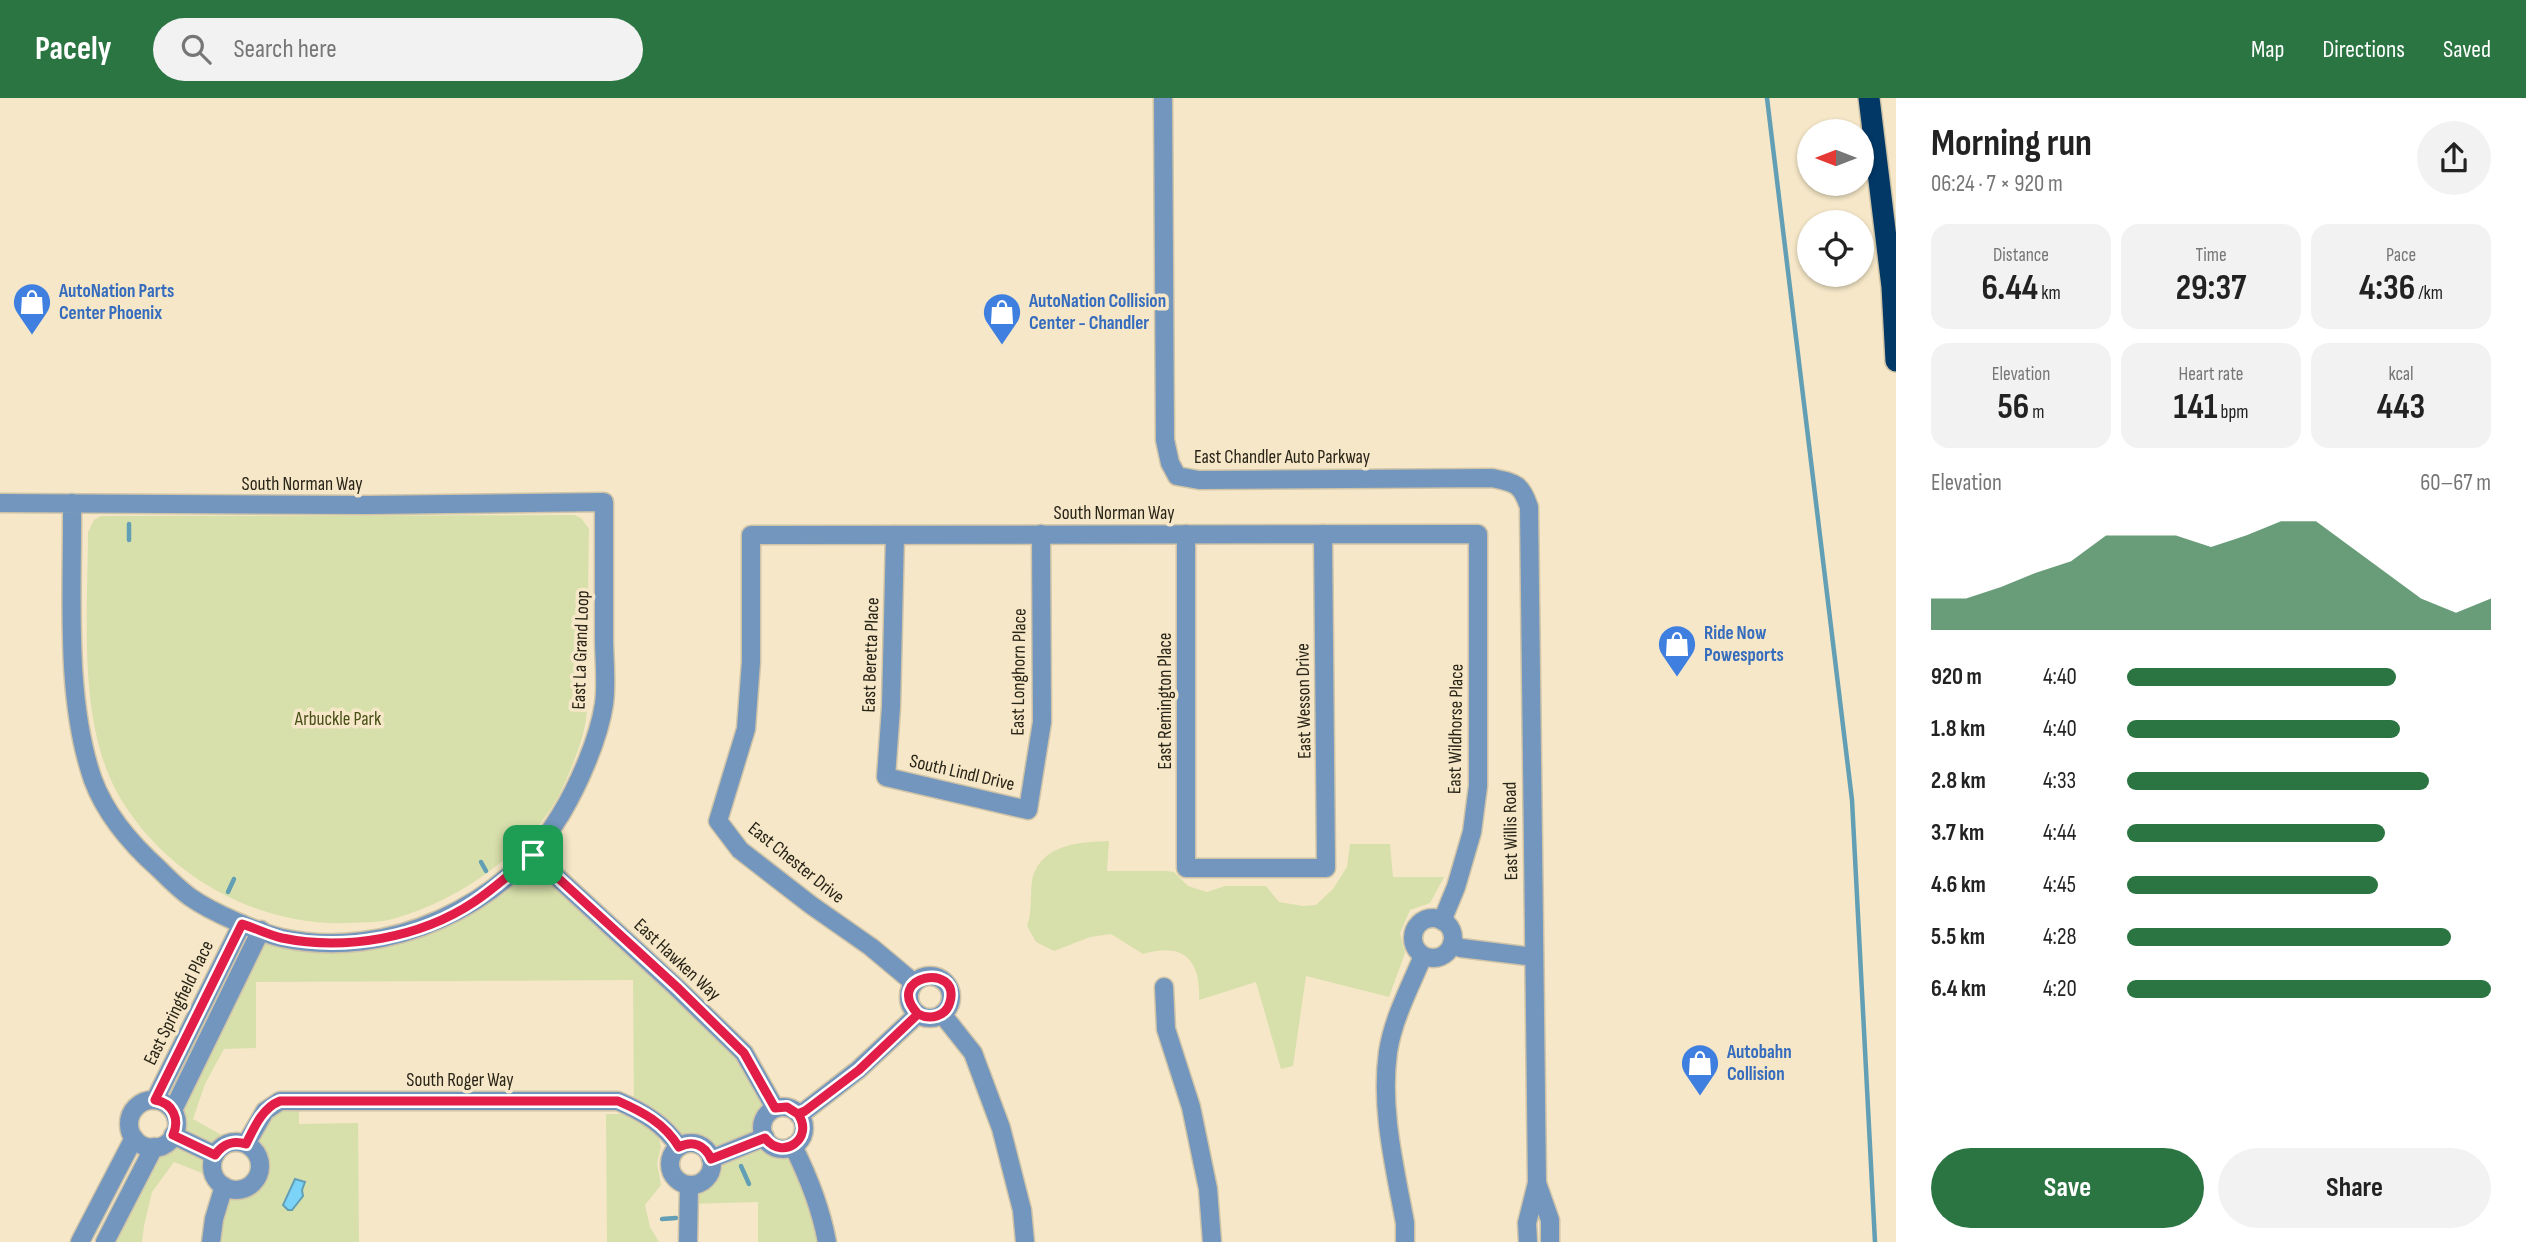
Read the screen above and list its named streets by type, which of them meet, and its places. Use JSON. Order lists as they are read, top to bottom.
{
  "streets": {
    "street": [
      "East Chandler Auto Parkway",
      "South Norman Way",
      "East La Grand Loop",
      "East Beretta Place",
      "East Longhorn Place",
      "East Remington Place",
      "East Wesson Drive",
      "East Wildhorse Place",
      "South Lindl Drive",
      "East Willis Road",
      "East Chester Drive",
      "East Hawken Way",
      "East Springfield Place",
      "South Roger Way"
    ]
  },
  "crossings": [
    ["East Chandler Auto Parkway", "East Willis Road"],
    ["South Norman Way", "East La Grand Loop"],
    ["South Norman Way", "East Beretta Place"],
    ["South Norman Way", "East Longhorn Place"],
    ["South Norman Way", "East Remington Place"],
    ["South Norman Way", "East Wesson Drive"],
    ["South Norman Way", "East Wildhorse Place"],
    ["South Norman Way", "East Chester Drive"],
    ["East La Grand Loop", "East Hawken Way"],
    ["East La Grand Loop", "East Springfield Place"],
    ["East Beretta Place", "South Lindl Drive"],
    ["East Longhorn Place", "South Lindl Drive"],
    ["East Remington Place", "East Wesson Drive"]
  ],
  "parks": ["Arbuckle Park"],
  "places": {
    "shop": [
      "AutoNation Parts Center Phoenix",
      "AutoNation Collision Center - Chandler",
      "Ride Now Powesports",
      "Autobahn Collision"
    ]
  },
  "north": "left",
  "page": {
    "header": "Pacely",
    "search": "Search here",
    "nav": ["Map", "Directions", "Saved"],
    "heading": ["Morning run", "06:24 · 7 × 920 m"],
    "stats": [
      ["Distance", "6.44 km"],
      ["Time", "29:37"],
      ["Pace", "4:36 /km"],
      ["Elevation", "56 m"],
      ["Heart rate", "141 bpm"],
      ["kcal", "443"]
    ],
    "chart": ["Elevation", "60–67 m"],
    "list": [
      {
        "name": "920 m",
        "note": "4:40"
      },
      {
        "name": "1.8 km",
        "note": "4:40"
      },
      {
        "name": "2.8 km",
        "note": "4:33"
      },
      {
        "name": "3.7 km",
        "note": "4:44"
      },
      {
        "name": "4.6 km",
        "note": "4:45"
      },
      {
        "name": "5.5 km",
        "note": "4:28"
      },
      {
        "name": "6.4 km",
        "note": "4:20"
      }
    ],
    "buttons": ["Save", "Share"]
  }
}
